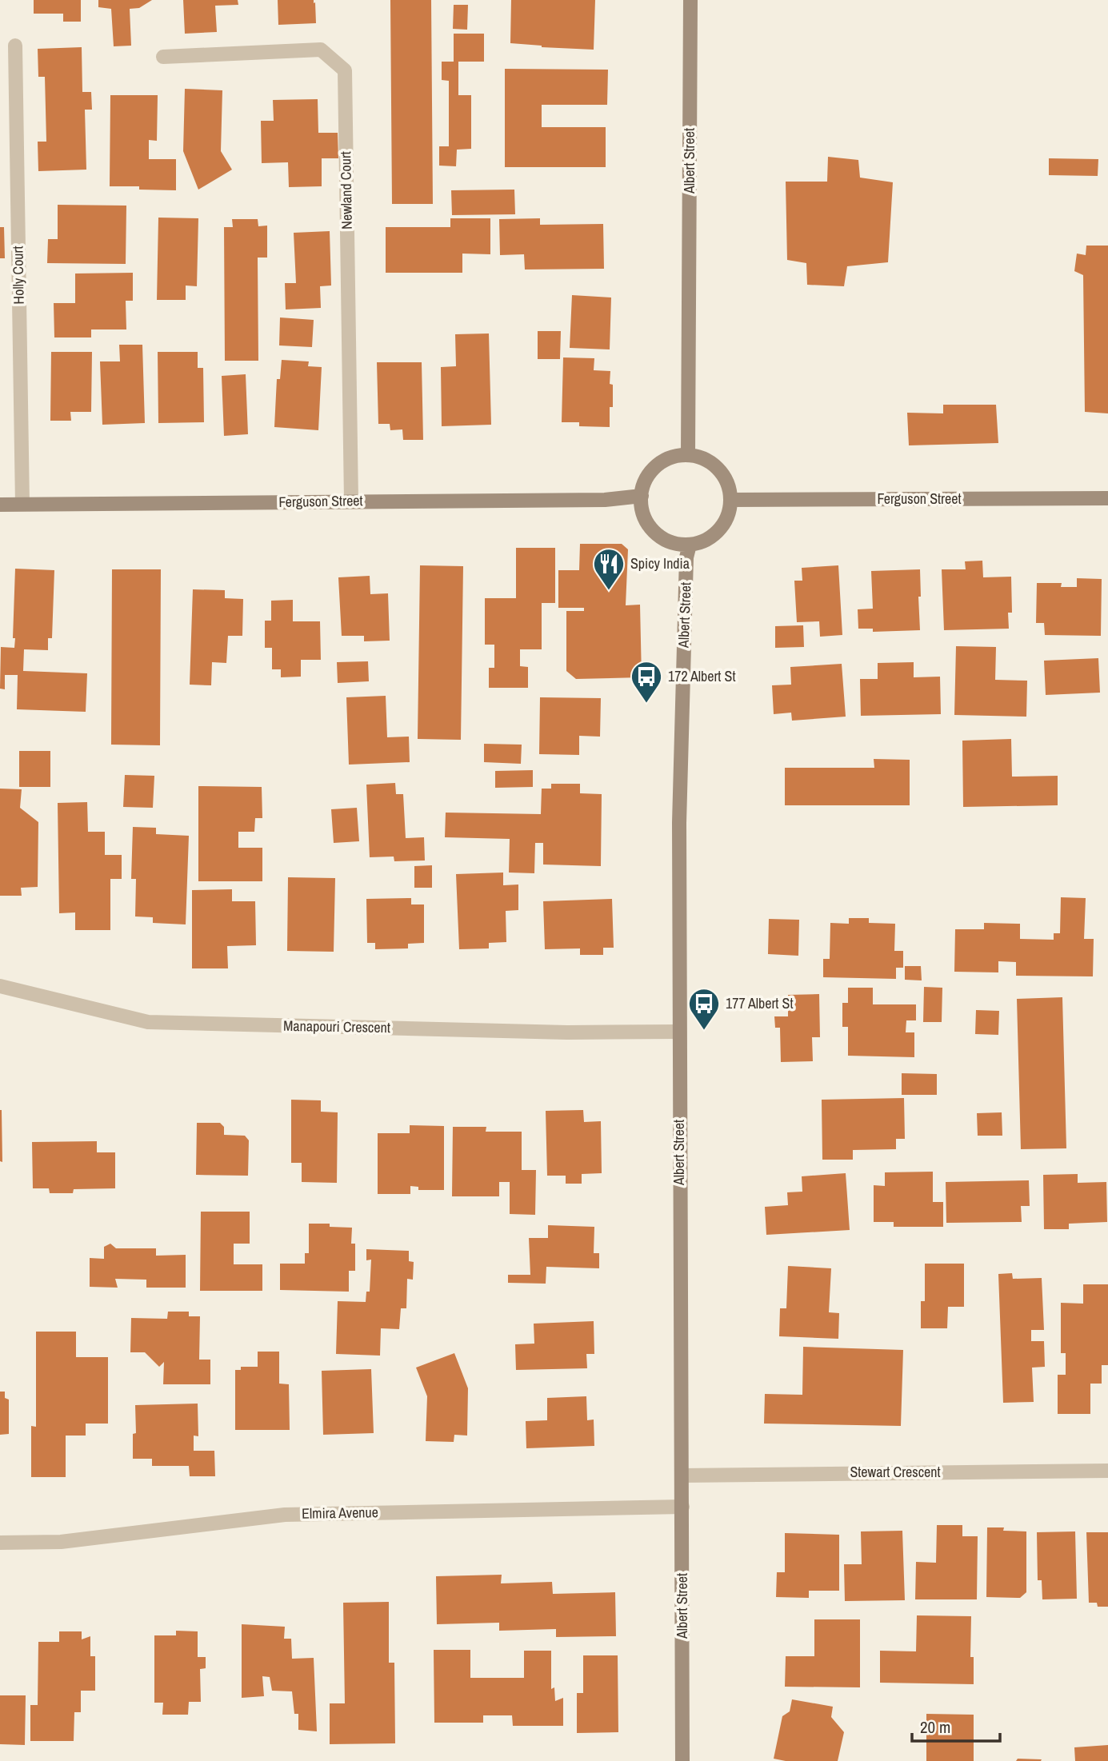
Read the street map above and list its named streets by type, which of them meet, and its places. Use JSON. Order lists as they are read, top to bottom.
{
  "streets": {
    "main road": ["Albert Street", "Ferguson Street"],
    "street": [
      "Newland Court",
      "Holly Court",
      "Manapouri Crescent",
      "Stewart Crescent",
      "Elmira Avenue"
    ]
  },
  "crossings": [
    ["Albert Street", "Ferguson Street"],
    ["Albert Street", "Manapouri Crescent"],
    ["Albert Street", "Stewart Crescent"],
    ["Albert Street", "Elmira Avenue"],
    ["Newland Court", "Ferguson Street"],
    ["Holly Court", "Ferguson Street"]
  ],
  "places": {
    "restaurant": ["Spicy India"],
    "bus stop": ["172 Albert St", "177 Albert St"]
  },
  "scale_bar": "20 m"
}
